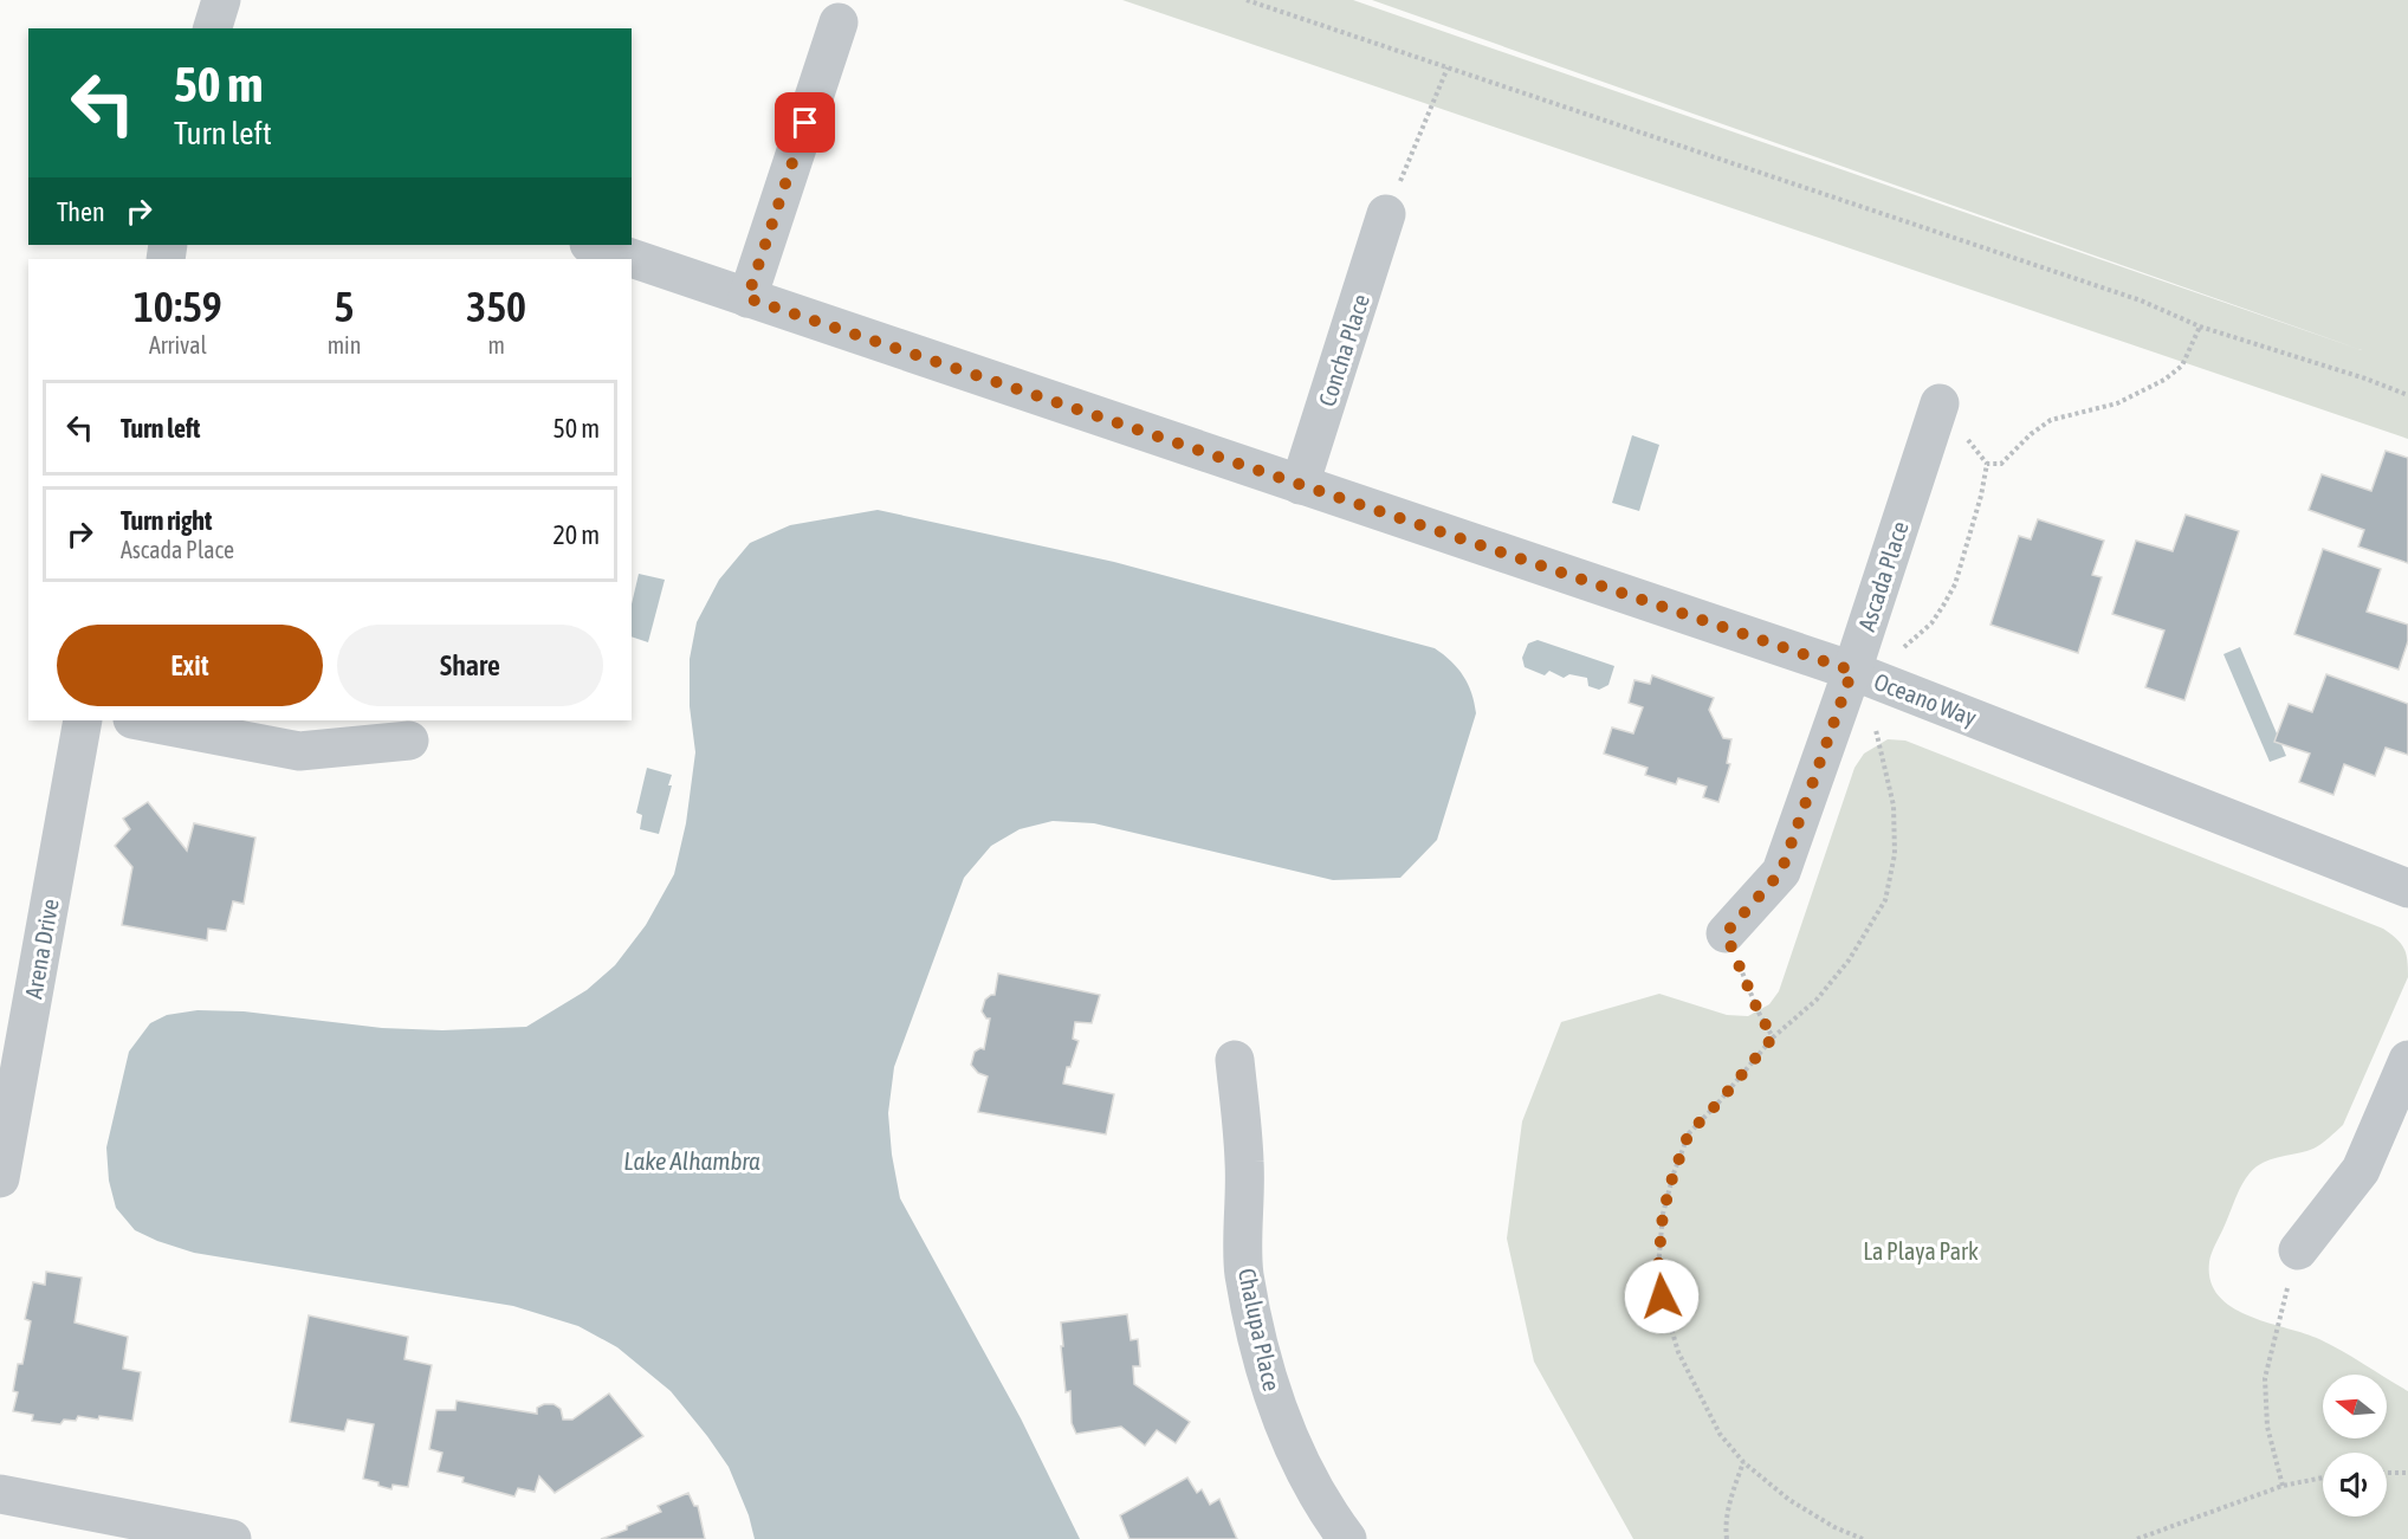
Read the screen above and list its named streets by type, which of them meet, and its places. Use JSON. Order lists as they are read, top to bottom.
{
  "streets": {
    "street": [
      "Concha Place",
      "Ascada Place",
      "Oceano Way",
      "Arena Drive",
      "Chalupa Place"
    ]
  },
  "crossings": [
    ["Concha Place", "Oceano Way"],
    ["Ascada Place", "Oceano Way"]
  ],
  "water": ["Lake Alhambra"],
  "parks": ["La Playa Park"],
  "north": "left",
  "page": {
    "turn": ["50 m", "Turn left"],
    "then": "Then",
    "eta": [
      "10:59",
      "Arrival",
      "5",
      "min",
      "350",
      "m"
    ],
    "list": [
      {
        "name": "Turn left",
        "value": "50 m"
      },
      {
        "name": "Turn right",
        "note": "Ascada Place",
        "value": "20 m"
      }
    ],
    "buttons": ["Exit", "Share"]
  }
}
